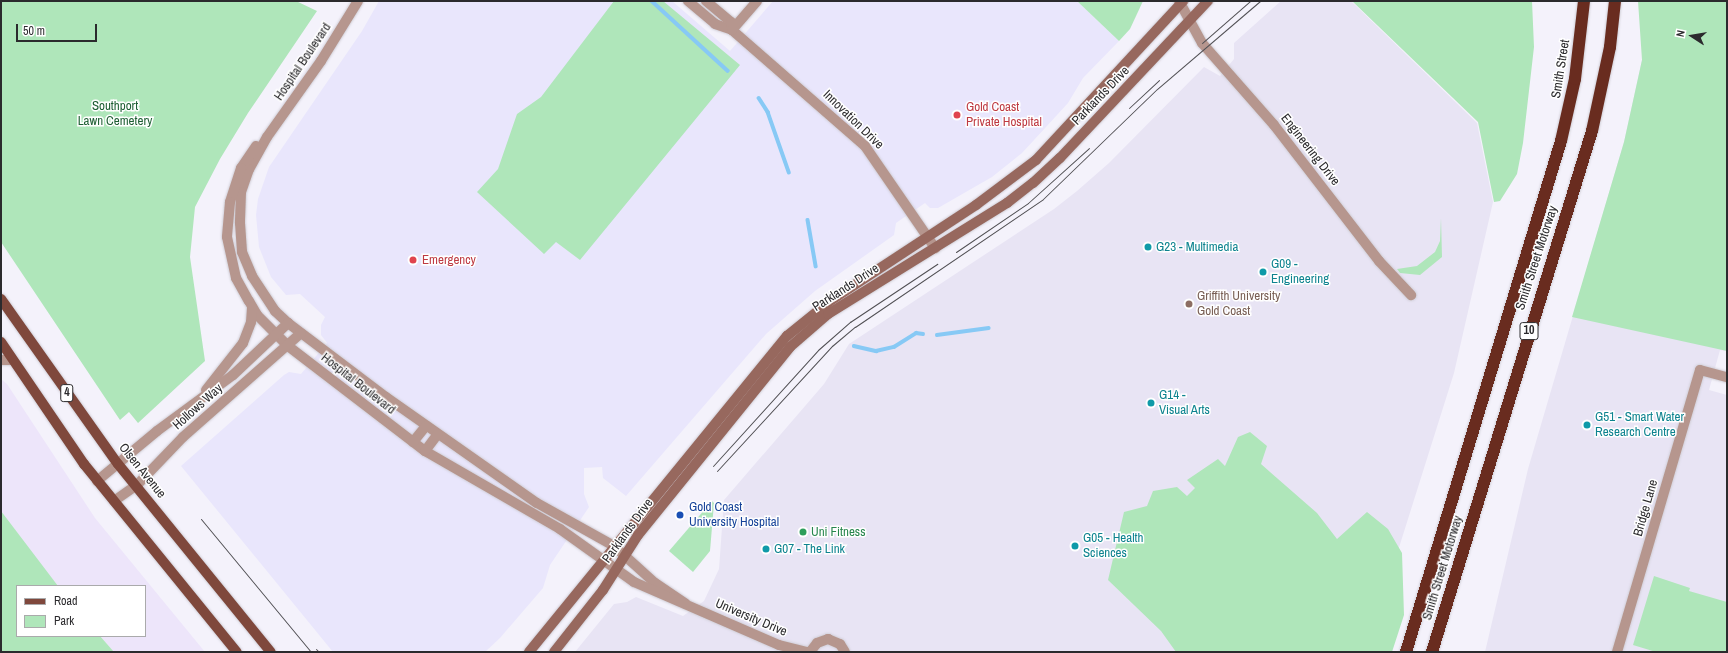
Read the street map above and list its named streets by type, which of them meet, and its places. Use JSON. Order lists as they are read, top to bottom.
{
  "streets": {
    "highway": ["Smith Street", "Smith Street Motorway", "10"],
    "main road": ["4", "Olsen Avenue"],
    "street": [
      "Hospital Boulevard",
      "Parklands Drive",
      "Innovation Drive",
      "Engineering Drive",
      "Hollows Way",
      "Bridge Lane",
      "University Drive"
    ]
  },
  "crossings": [
    ["Hospital Boulevard", "Parklands Drive"],
    ["Hospital Boulevard", "Hollows Way"],
    ["Hospital Boulevard", "University Drive"],
    ["Smith Street", "Smith Street Motorway"],
    ["Parklands Drive", "Innovation Drive"],
    ["Parklands Drive", "Engineering Drive"],
    ["Parklands Drive", "University Drive"],
    ["4", "Hollows Way"],
    ["Hollows Way", "Olsen Avenue"]
  ],
  "parks": ["Southport Lawn Cemetery"],
  "places": [
    "Gold Coast Private Hospital",
    "G23 - Multimedia",
    "Emergency",
    "G09 - Engineering",
    "Griffith University Gold Coast",
    "G14 - Visual Arts",
    "G51 - Smart Water Research Centre",
    "Gold Coast University Hospital",
    "Uni Fitness",
    "G05 - Health Sciences",
    "G07 - The Link"
  ],
  "legend": ["Road", "Park"],
  "scale_bar": "50 m",
  "north": "left"
}
